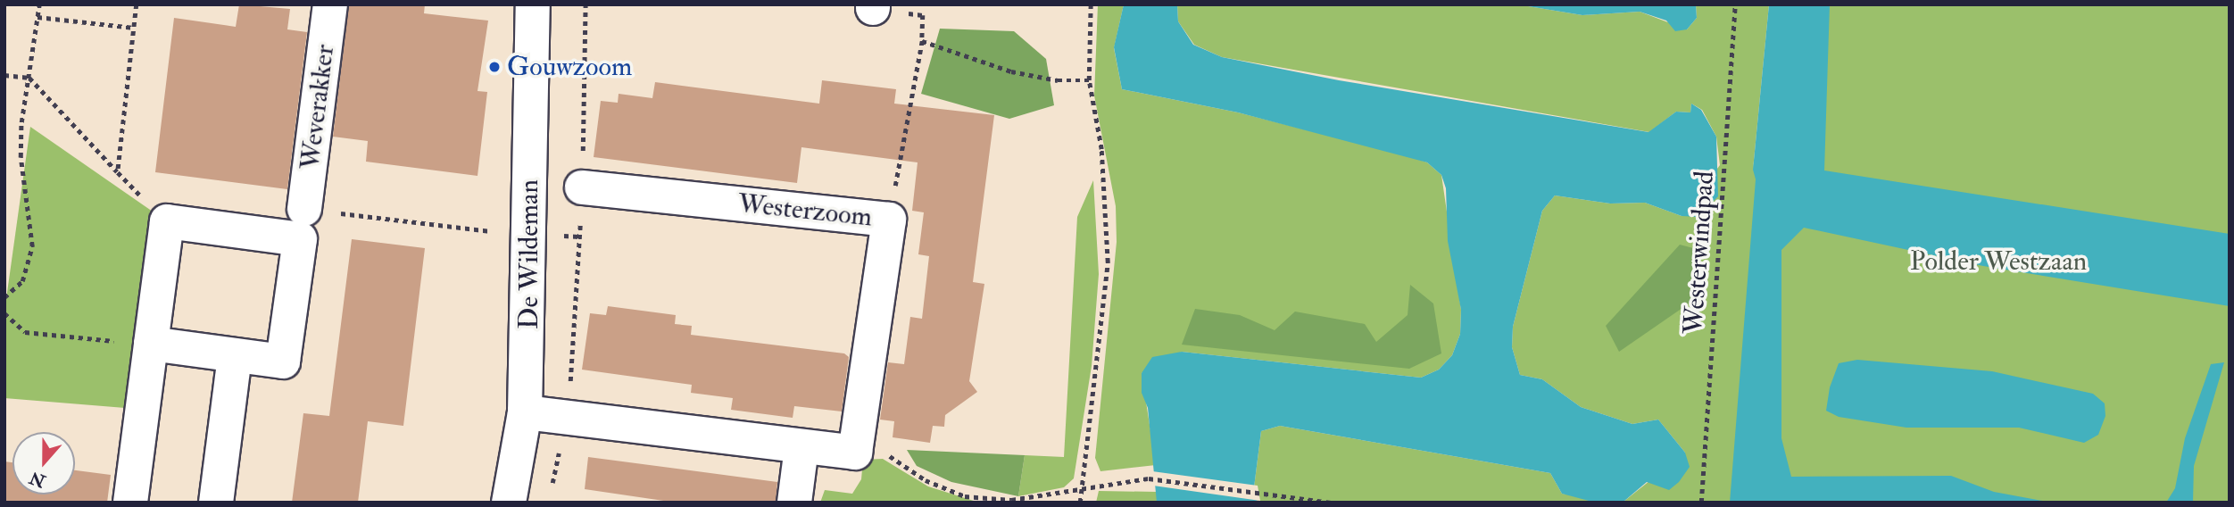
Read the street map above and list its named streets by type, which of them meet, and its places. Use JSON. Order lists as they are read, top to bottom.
{
  "streets": {
    "street": ["Weverakker", "Westerzoom", "De Wildeman"],
    "path": ["Westerwindpad"]
  },
  "parks": ["Polder Westzaan"],
  "places": ["Gouwzoom"],
  "north": "bottom"
}
